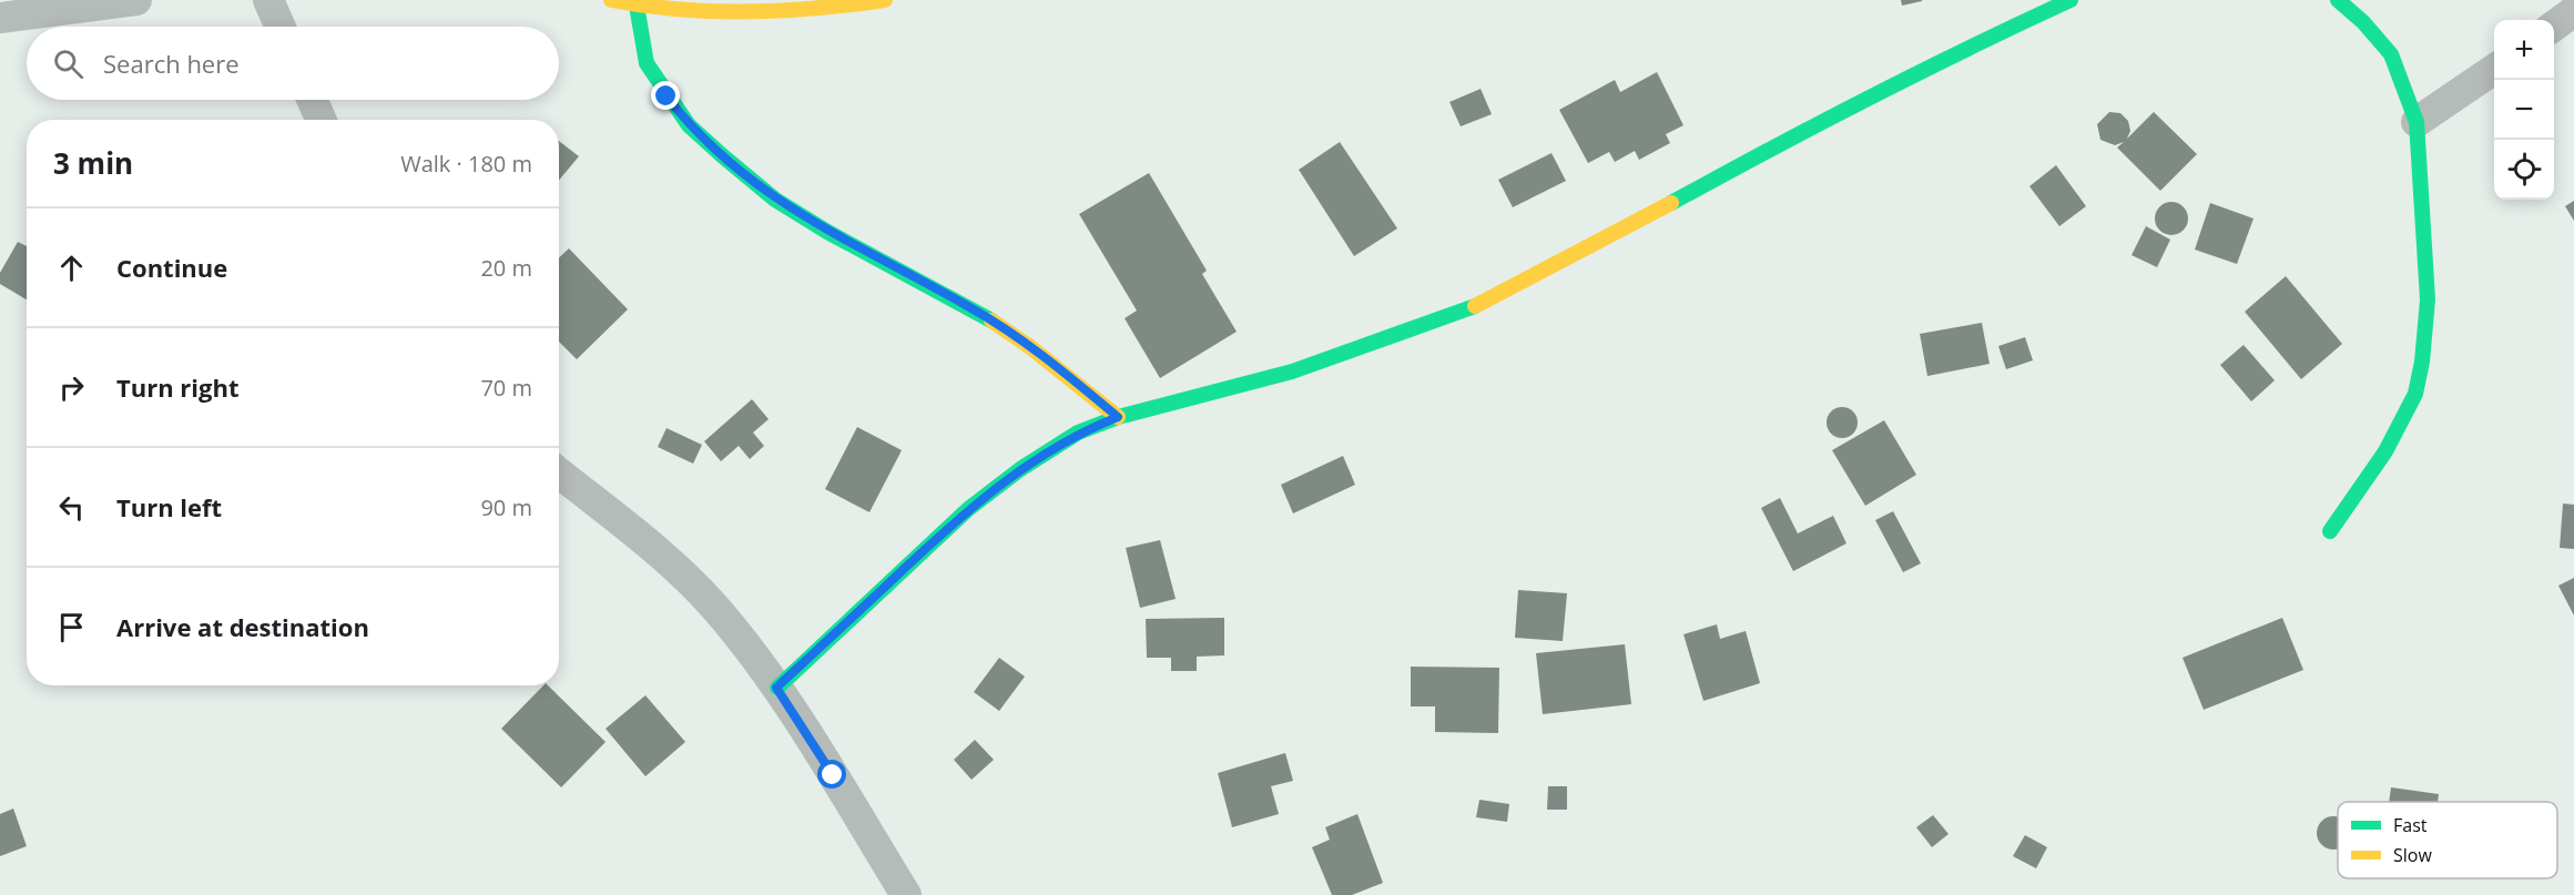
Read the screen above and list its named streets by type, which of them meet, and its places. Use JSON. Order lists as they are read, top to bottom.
{
  "legend": ["Fast", "Slow"],
  "page": {
    "map_buttons": ["+", "−"],
    "search": "Search here",
    "heading": ["3 min", "Walk · 180 m"],
    "list": [
      ["Continue", "20 m"],
      ["Turn right", "70 m"],
      ["Turn left", "90 m"],
      "Arrive at destination"
    ]
  }
}
